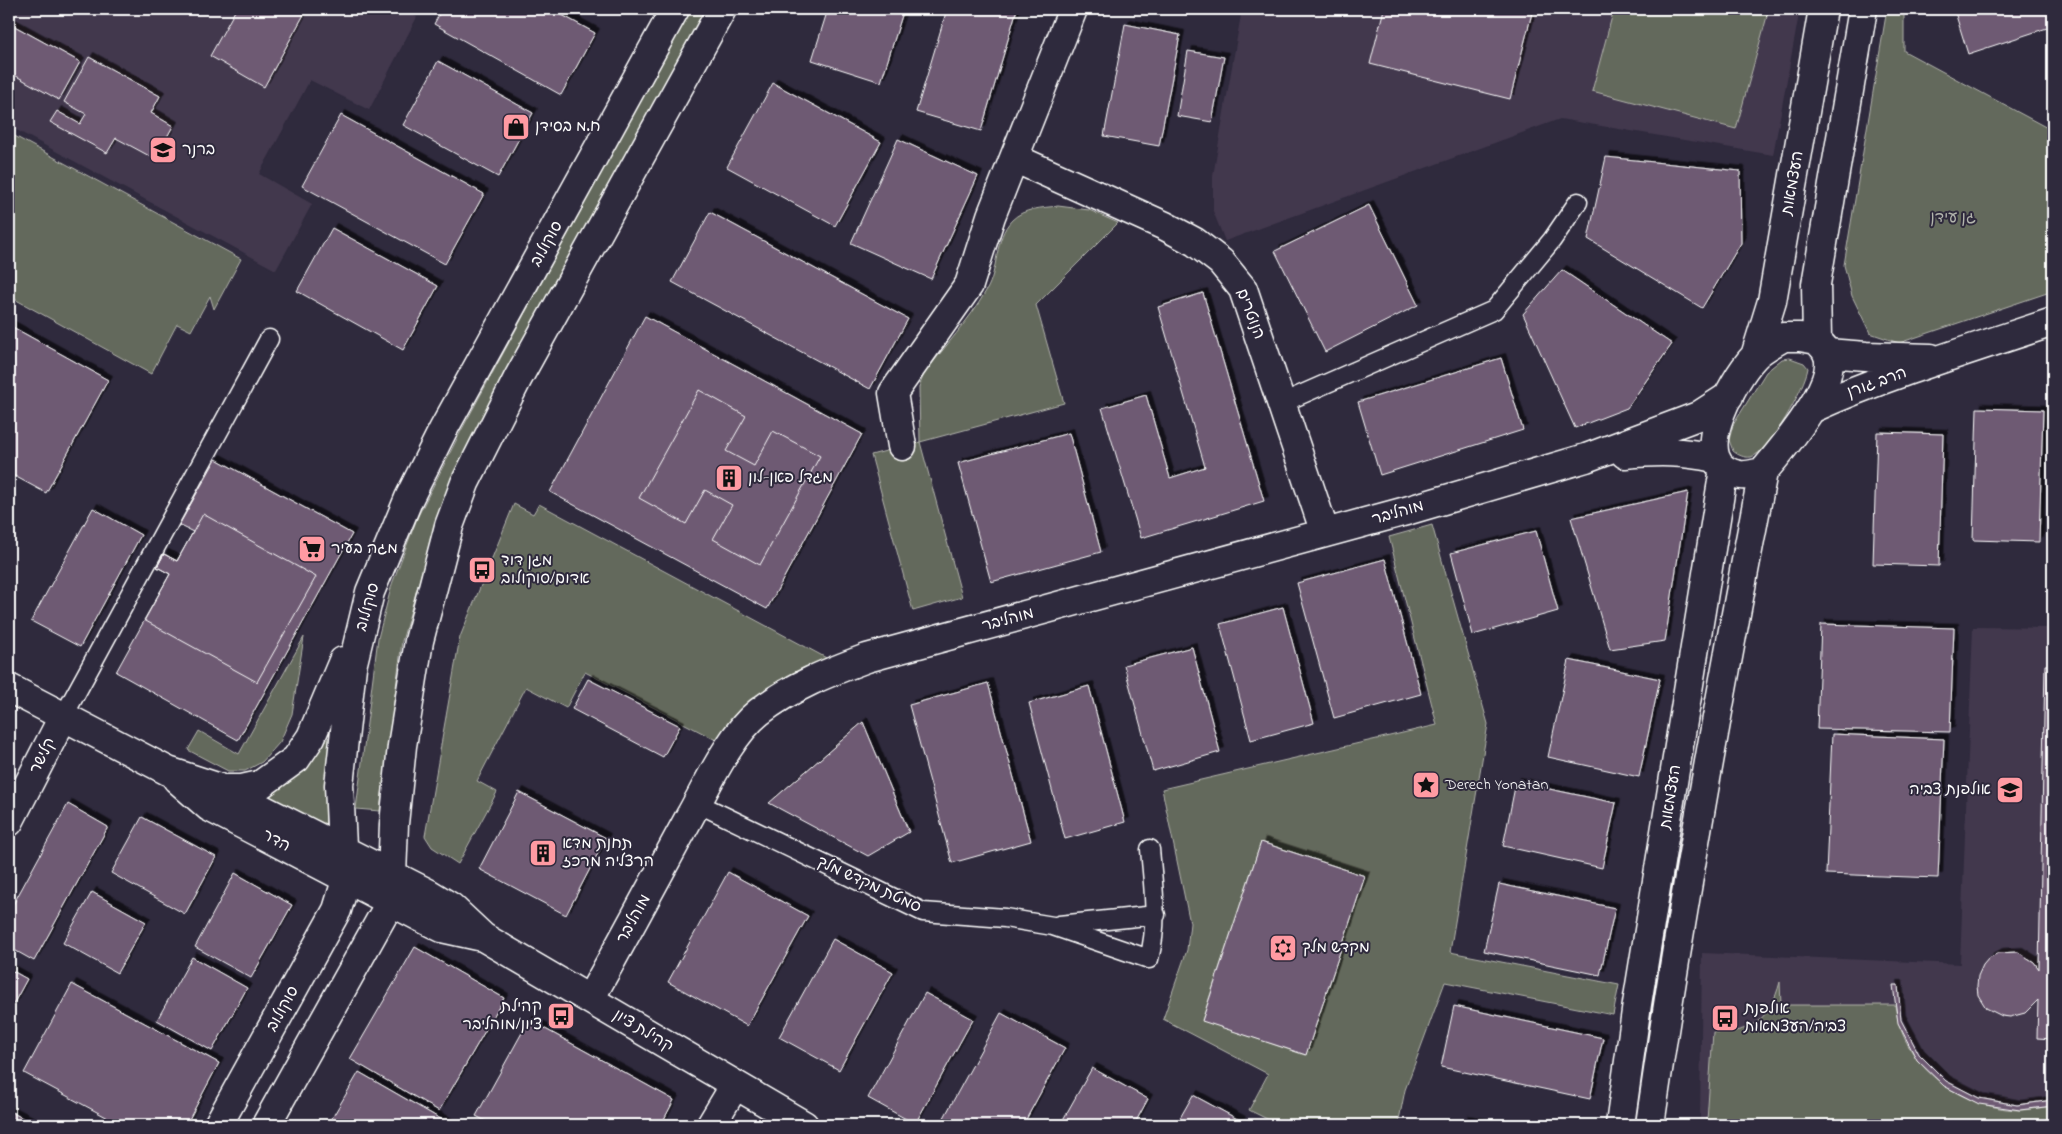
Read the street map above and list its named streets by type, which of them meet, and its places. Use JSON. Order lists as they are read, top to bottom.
{
  "streets": {
    "street": [
      "העצמאות",
      "סוקולוב",
      "הנוטרים",
      "הרב גורן",
      "מוהליבר",
      "קלישר",
      "הדר",
      "קהילת ציון"
    ],
    "lane": ["סמטת מקדש מלך"]
  },
  "crossings": [
    ["העצמאות", "הרב גורן"],
    ["העצמאות", "מוהליבר"],
    ["סוקולוב", "הדר"],
    ["סוקולוב", "קהילת ציון"],
    ["הנוטרים", "מוהליבר"],
    ["מוהליבר", "סמטת מקדש מלך"],
    ["מוהליבר", "קהילת ציון"],
    ["קלישר", "הדר"],
    ["הדר", "קהילת ציון"]
  ],
  "parks": ["גן עידן"],
  "places": {
    "shop": ["ח.מ בסידן"],
    "school or university": ["ברנר", "אולפנת צביה"],
    "building": ["מגדל פאן-לון", "תחנת מדא הרצליה מרכז"],
    "supermarket": ["מגה בעיר"],
    "bus stop": ["מגן דוד אדום/סוקולוב", "קהילת ציון/מוהליבר", "אולפנת צביה/העצמאות"],
    "place": ["Derech Yonatan"],
    "synagogue": ["מקדש מלך"]
  }
}
